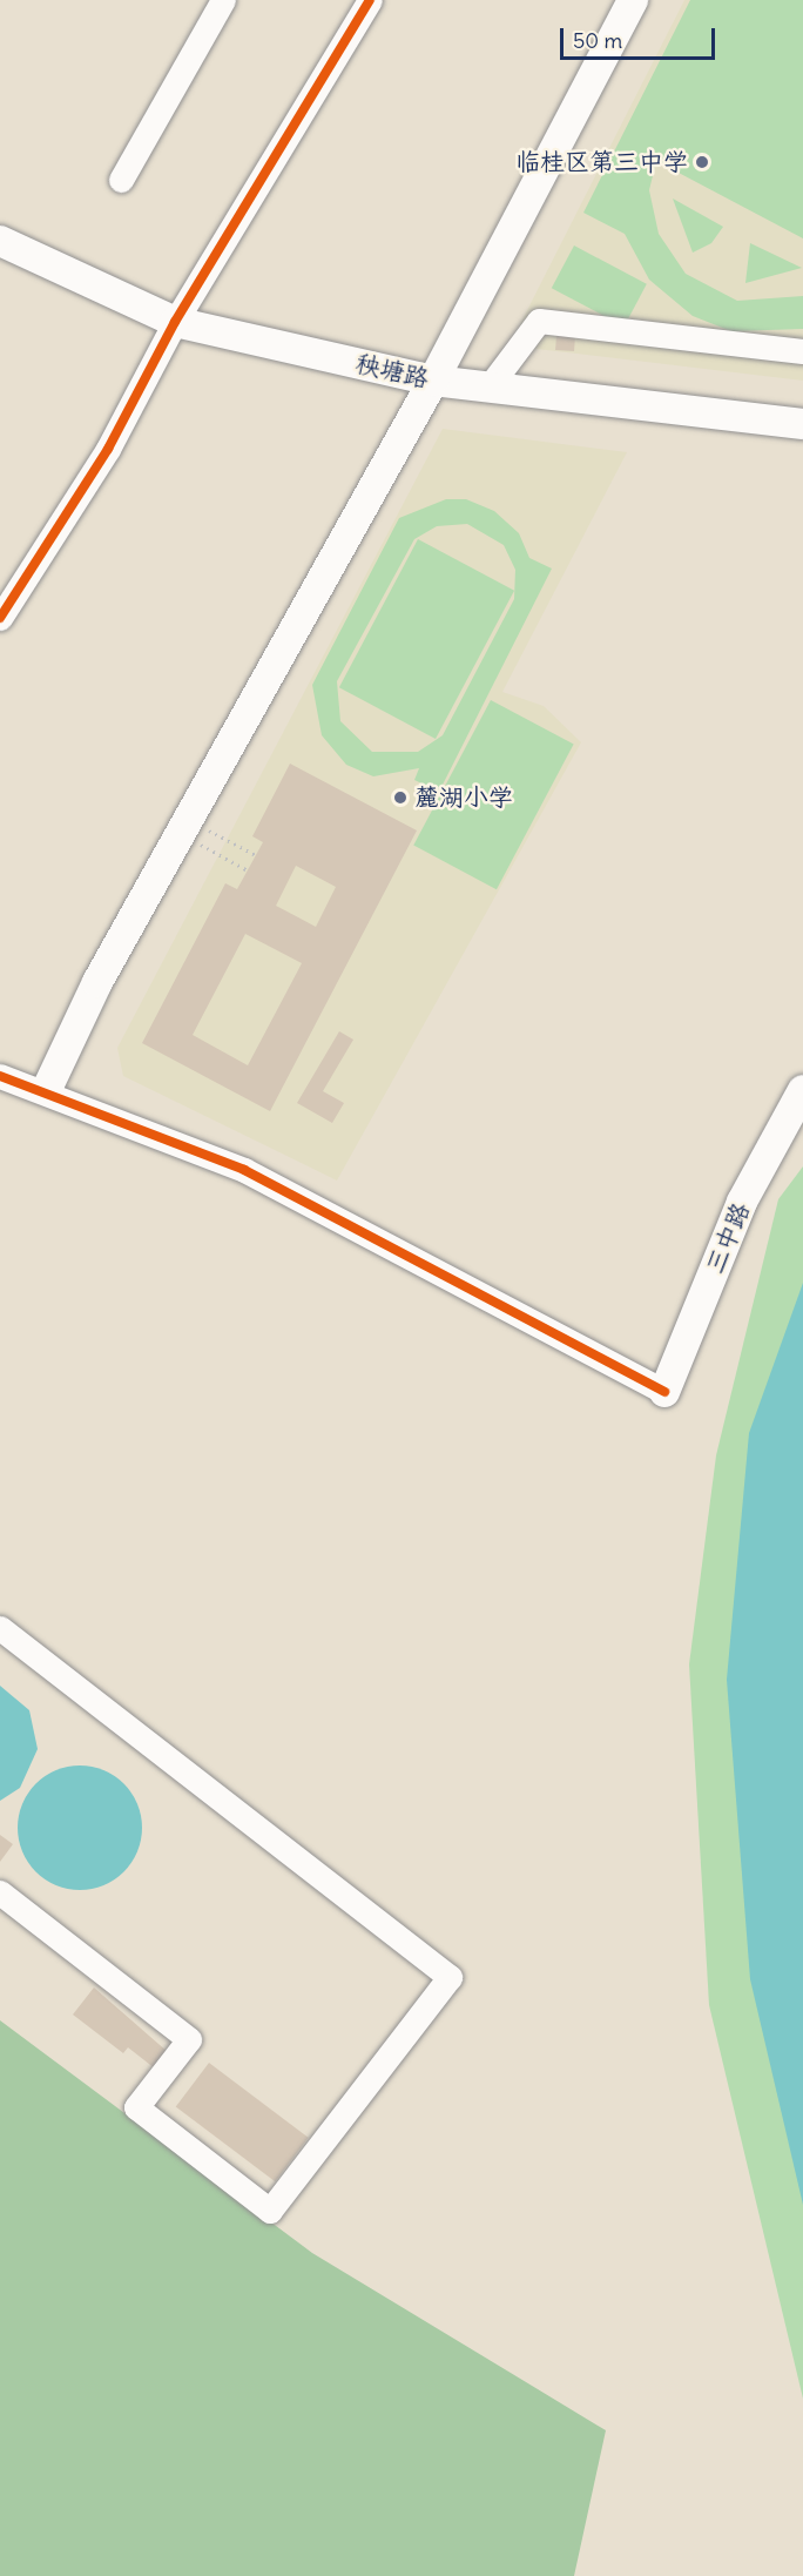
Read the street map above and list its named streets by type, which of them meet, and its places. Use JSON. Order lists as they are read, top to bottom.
{
  "streets": {
    "main road": ["秧塘路", "三中路"]
  },
  "places": ["临桂区第三中学", "麓湖小学"],
  "scale_bar": "50 m"
}
